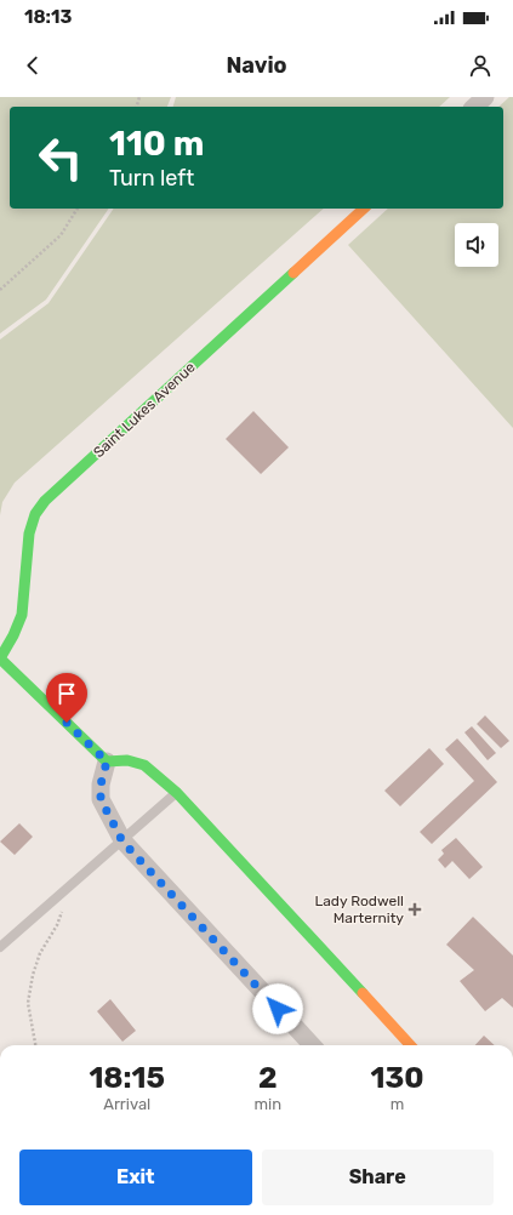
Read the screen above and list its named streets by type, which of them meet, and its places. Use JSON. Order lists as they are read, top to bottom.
{
  "streets": {
    "street": ["Saint Lukes Avenue"]
  },
  "places": {
    "health": ["Lady Rodwell Marternity"]
  },
  "page": {
    "status": "18:13",
    "header": "Navio",
    "turn": ["110 m", "Turn left"],
    "eta": [
      "18:15",
      "Arrival",
      "2",
      "min",
      "130",
      "m"
    ],
    "buttons": ["Exit", "Share"]
  }
}
